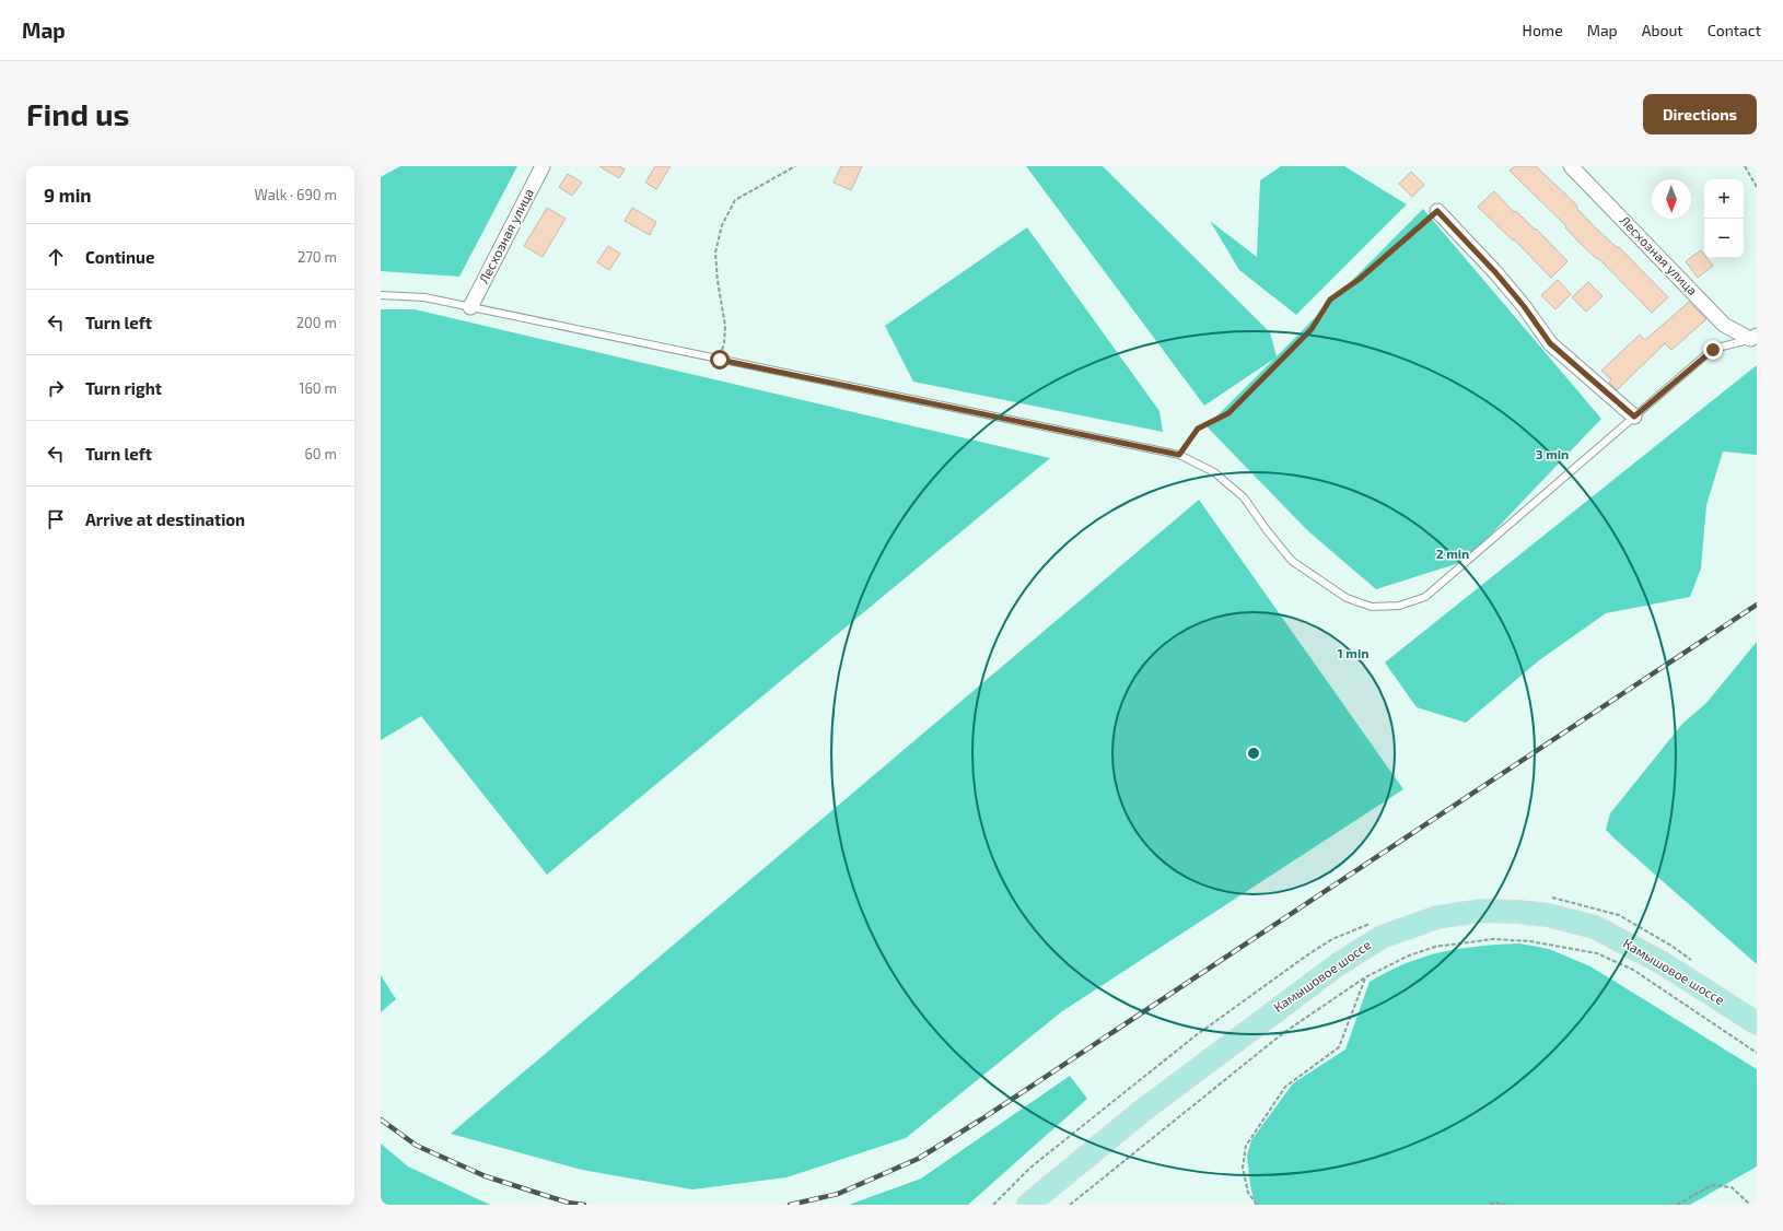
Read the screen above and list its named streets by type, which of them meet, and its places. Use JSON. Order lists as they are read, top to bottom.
{
  "streets": {
    "main road": ["Камышовое шоссе"],
    "street": ["Лесхозная улица"]
  },
  "north": "bottom",
  "page": {
    "header": "Map",
    "nav": [
      "Home",
      "Map",
      "About",
      "Contact"
    ],
    "buttons": "Directions",
    "title": "Find us",
    "heading": ["9 min", "Walk · 690 m"],
    "map_buttons": ["+", "−"],
    "list": [
      ["Continue", "270 m"],
      ["Turn left", "200 m"],
      ["Turn right", "160 m"],
      ["Turn left", "60 m"],
      "Arrive at destination"
    ]
  },
  "rings": ["3 min", "2 min", "1 min"]
}
